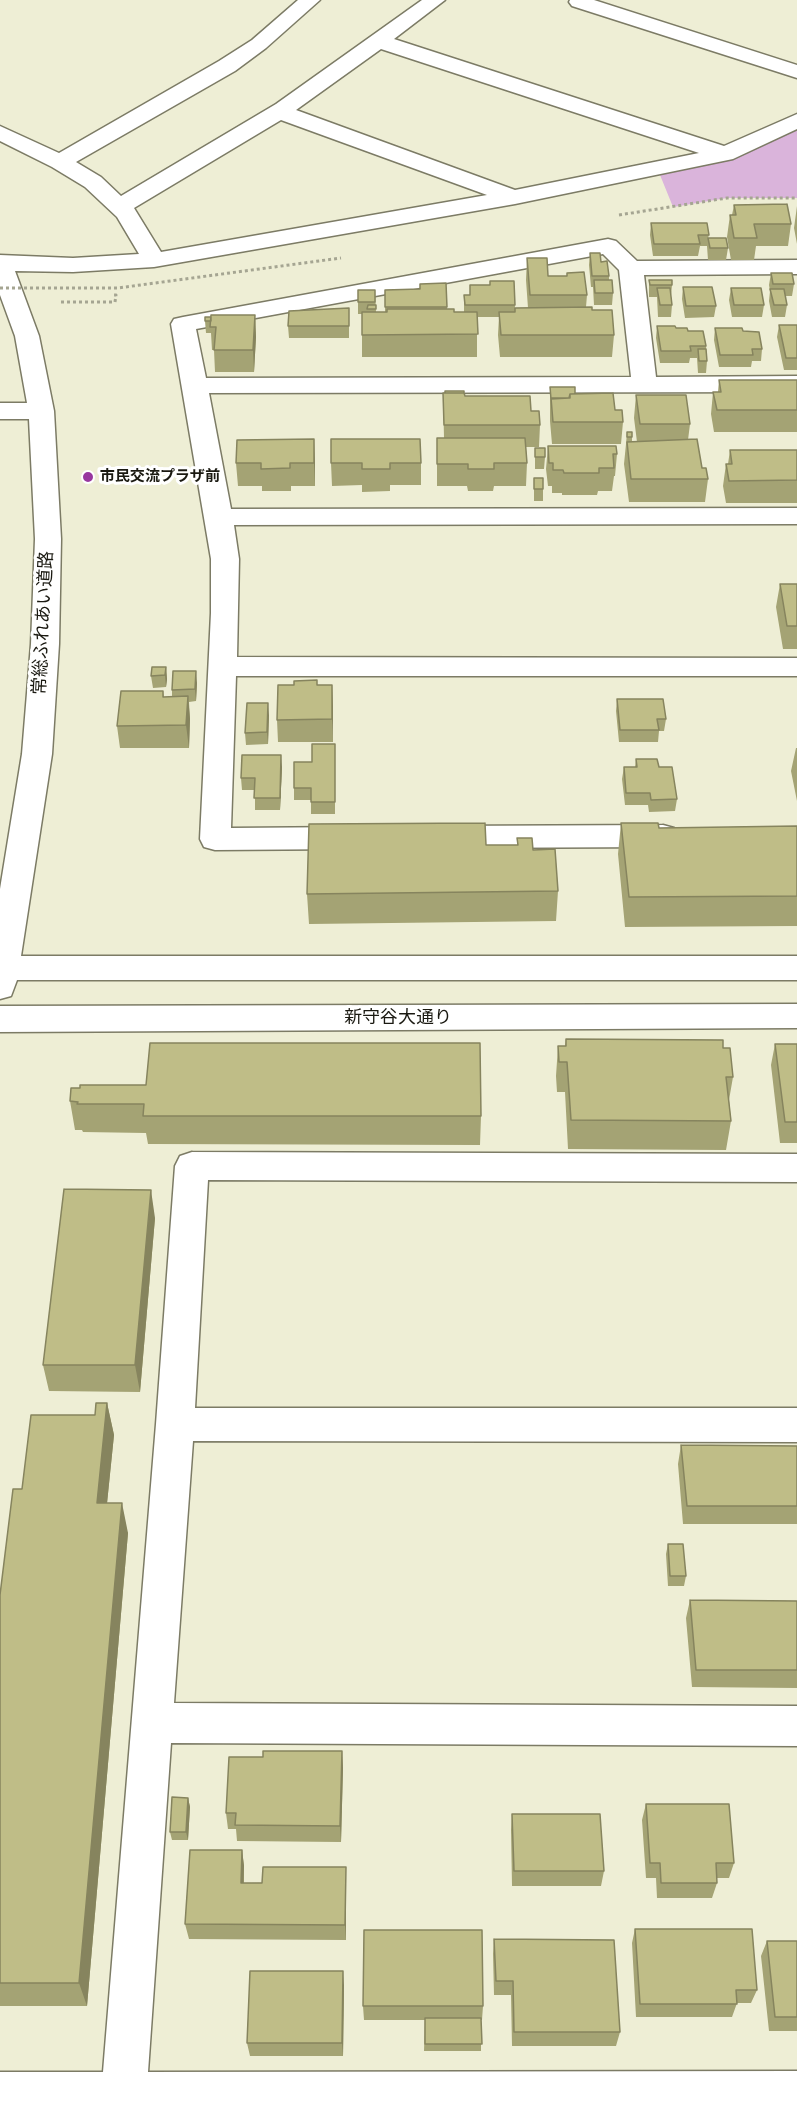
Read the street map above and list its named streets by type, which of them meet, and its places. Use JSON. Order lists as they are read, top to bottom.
{
  "streets": {
    "street": ["常総ふれあい道路", "新守谷大通り"]
  },
  "places": ["市民交流プラザ前"]
}
